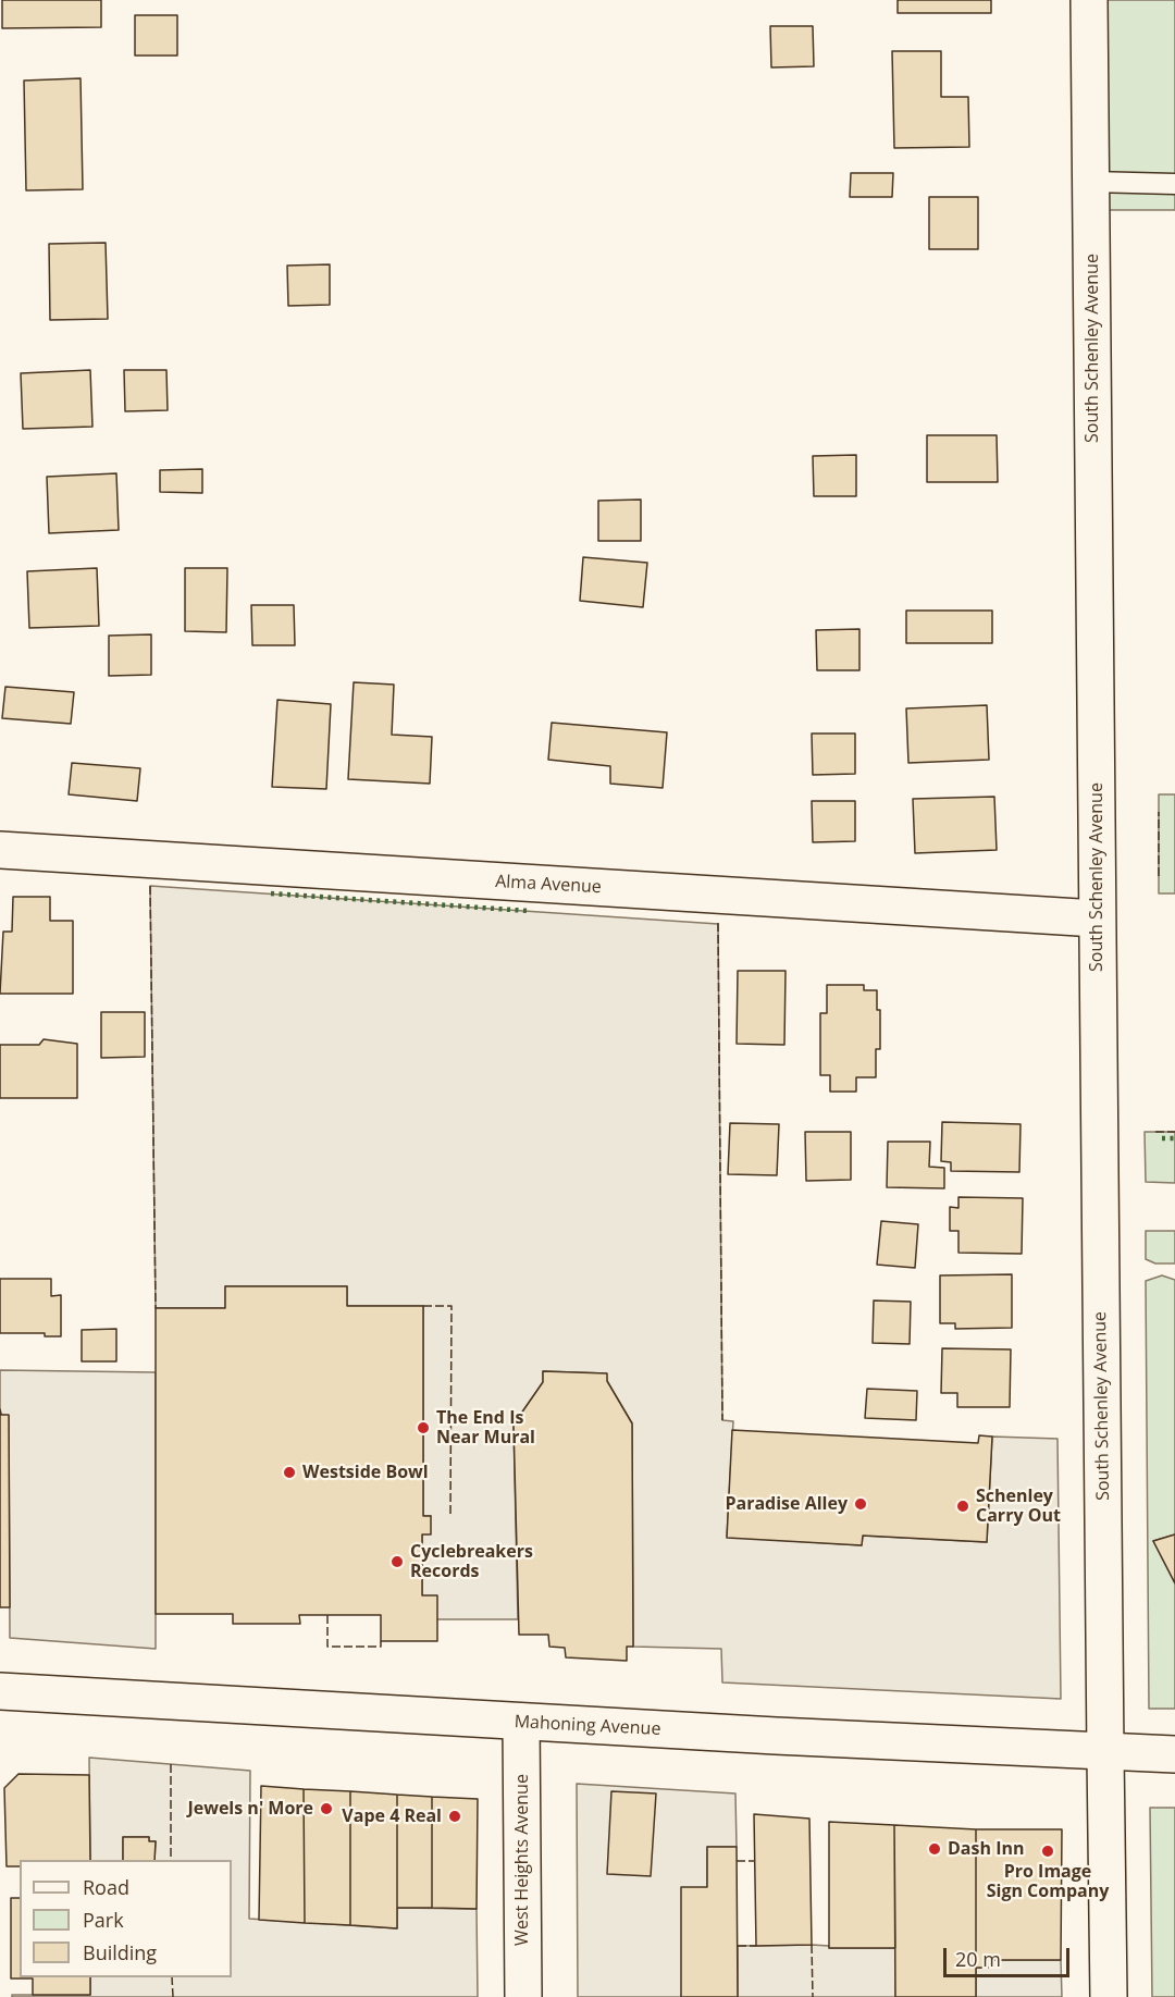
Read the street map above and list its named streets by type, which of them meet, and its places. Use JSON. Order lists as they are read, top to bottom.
{
  "streets": {
    "street": [
      "South Schenley Avenue",
      "Alma Avenue",
      "Mahoning Avenue",
      "West Heights Avenue"
    ]
  },
  "crossings": [
    ["South Schenley Avenue", "Alma Avenue"],
    ["South Schenley Avenue", "Mahoning Avenue"],
    ["Mahoning Avenue", "West Heights Avenue"]
  ],
  "places": [
    "The End Is Near Mural",
    "Westside Bowl",
    "Paradise Alley",
    "Schenley Carry Out",
    "Cyclebreakers Records",
    "Jewels n' More",
    "Vape 4 Real",
    "Dash Inn",
    "Pro Image Sign Company"
  ],
  "legend": ["Road", "Park", "Building"],
  "scale_bar": "20 m"
}
